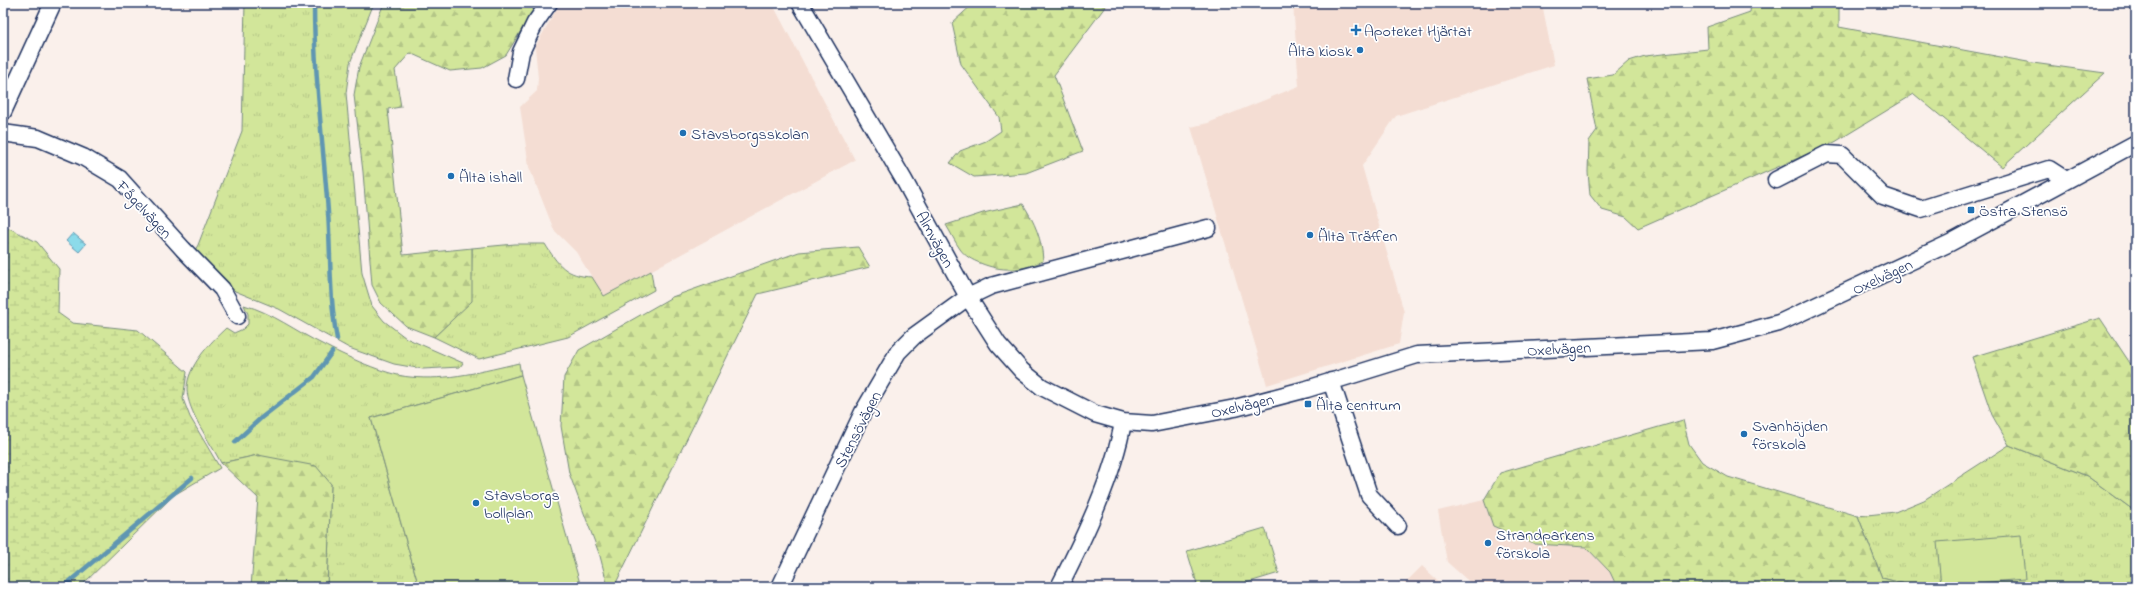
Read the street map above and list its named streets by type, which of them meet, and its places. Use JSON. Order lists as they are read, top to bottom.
{
  "streets": {
    "street": [
      "Fågelvägen",
      "Almvägen",
      "Oxelvägen",
      "Stensövägen"
    ]
  },
  "crossings": [
    ["Almvägen", "Oxelvägen"],
    ["Almvägen", "Stensövägen"]
  ],
  "places": {
    "health": ["Apoteket Hjärtat"],
    "other": [
      "Älta kiosk",
      "Stavsborgsskolan",
      "Älta ishall",
      "Älta Träffen",
      "Svanhöjden förskola",
      "Stavsborgs bollplan",
      "Strandparkens förskola"
    ],
    "transit": ["Östra Stensö", "Älta centrum"]
  }
}
